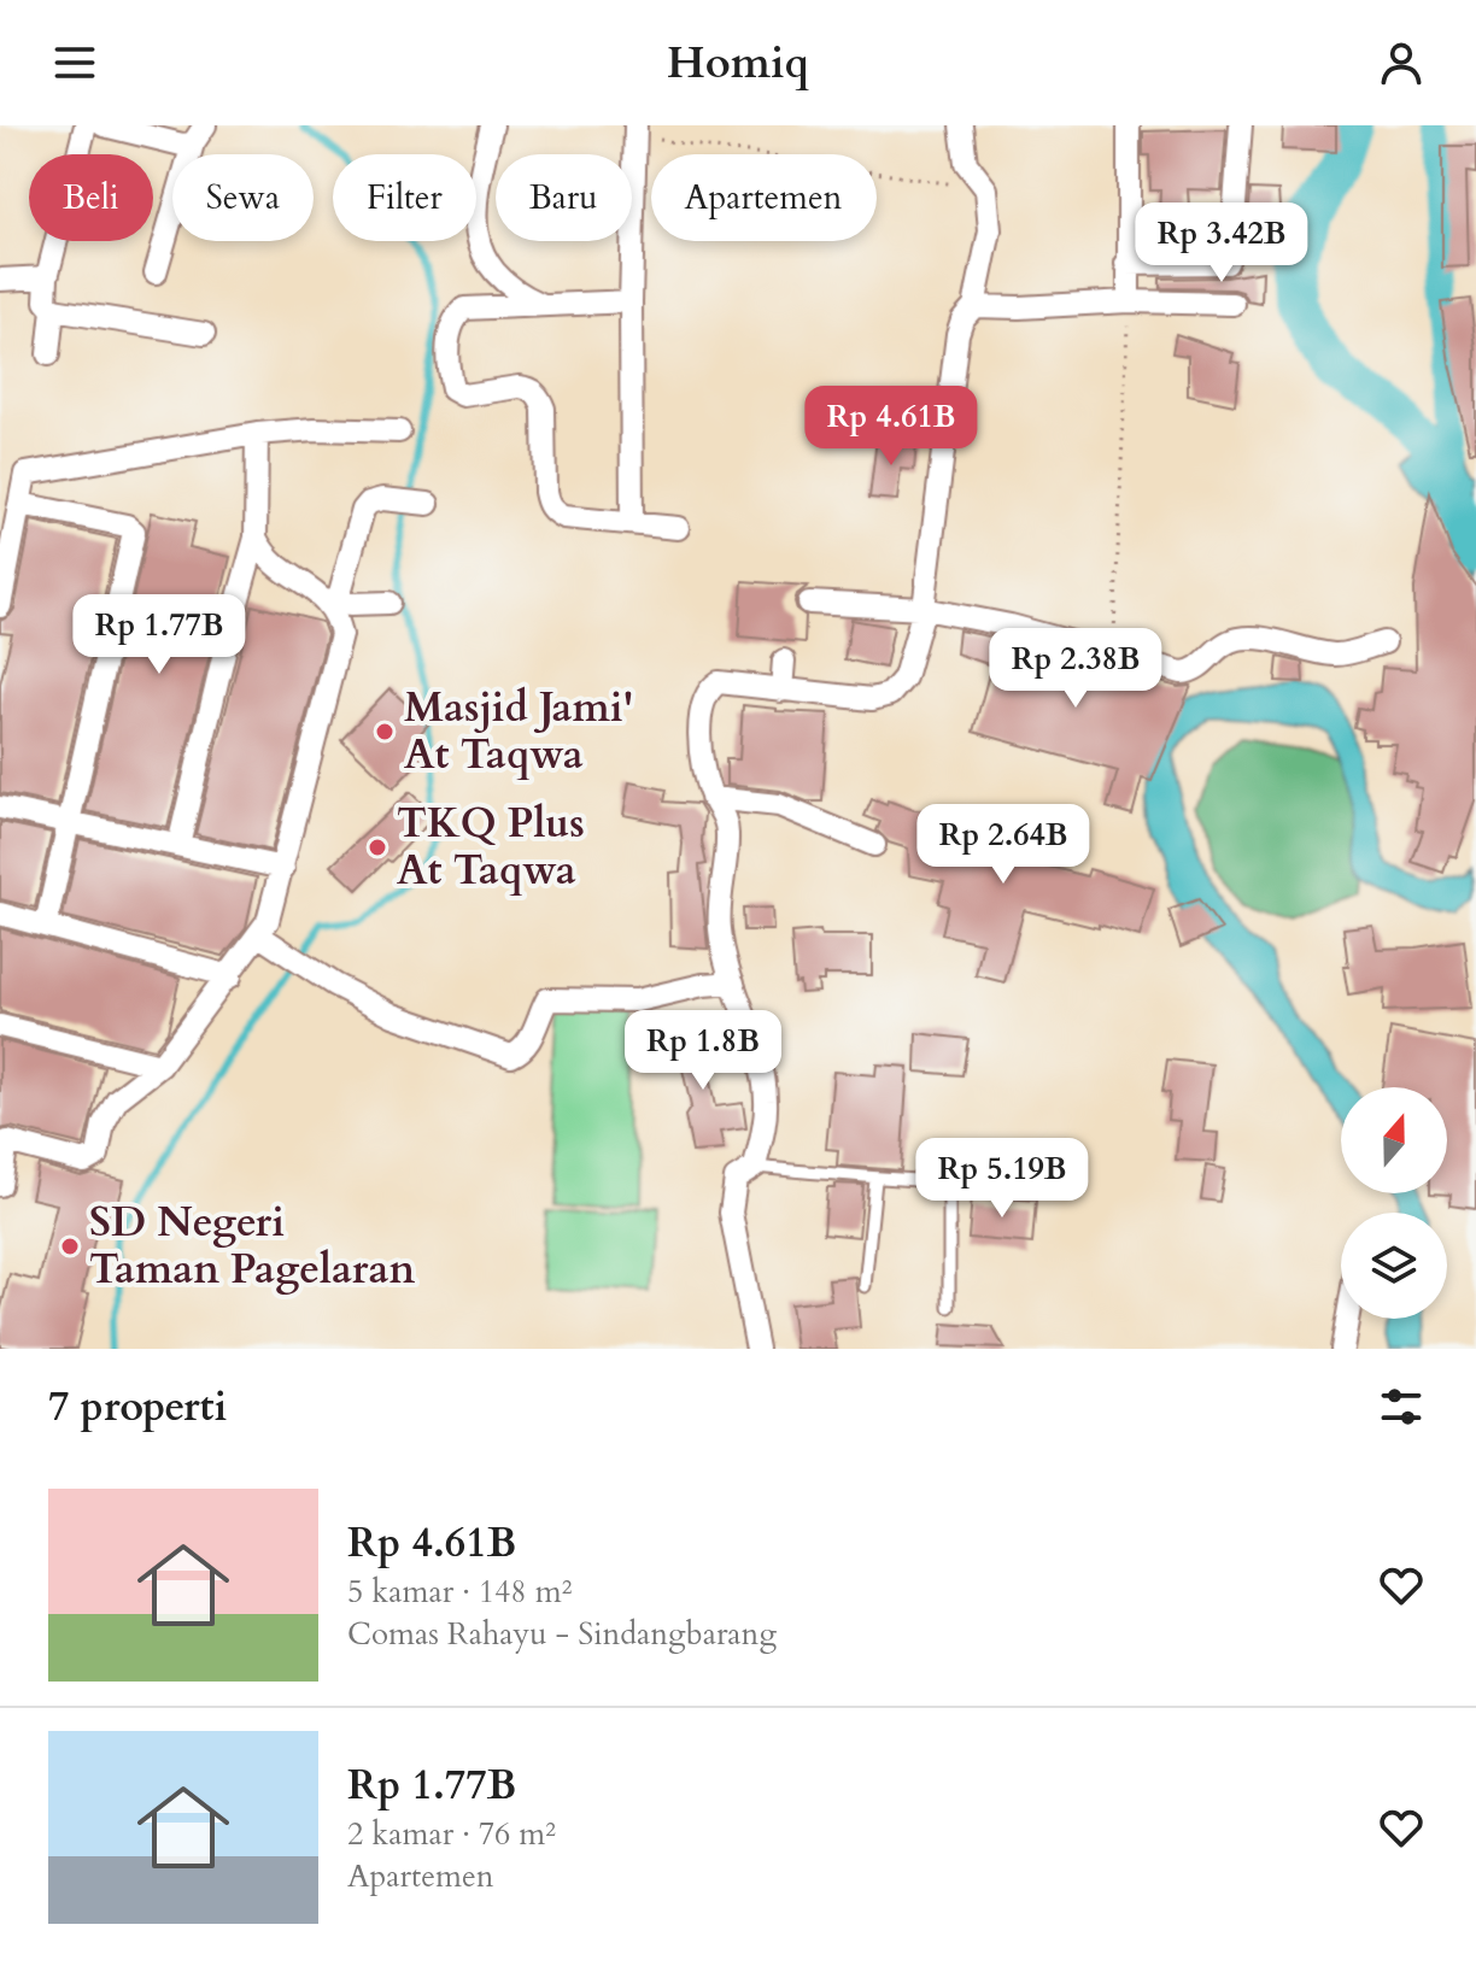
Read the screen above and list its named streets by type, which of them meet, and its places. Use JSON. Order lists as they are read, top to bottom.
{
  "places": ["Masjid Jami' At Taqwa", "TKQ Plus At Taqwa", "SD Negeri Taman Pagelaran"],
  "north": "top",
  "page": {
    "header": "Homiq",
    "chip": [
      "Beli",
      "Sewa",
      "Filter",
      "Baru",
      "Apartemen"
    ],
    "price": [
      "Rp 3.42B",
      "Rp 4.61B",
      "Rp 1.77B",
      "Rp 2.38B",
      "Rp 2.64B",
      "Rp 1.8B",
      "Rp 5.19B"
    ],
    "heading": "7 properti",
    "list": [
      {
        "name": "Rp 4.61B",
        "note": "5 kamar · 148 m² · Comas Rahayu - Sindangbarang"
      },
      {
        "name": "Rp 1.77B",
        "note": "2 kamar · 76 m² · Apartemen"
      }
    ]
  }
}
